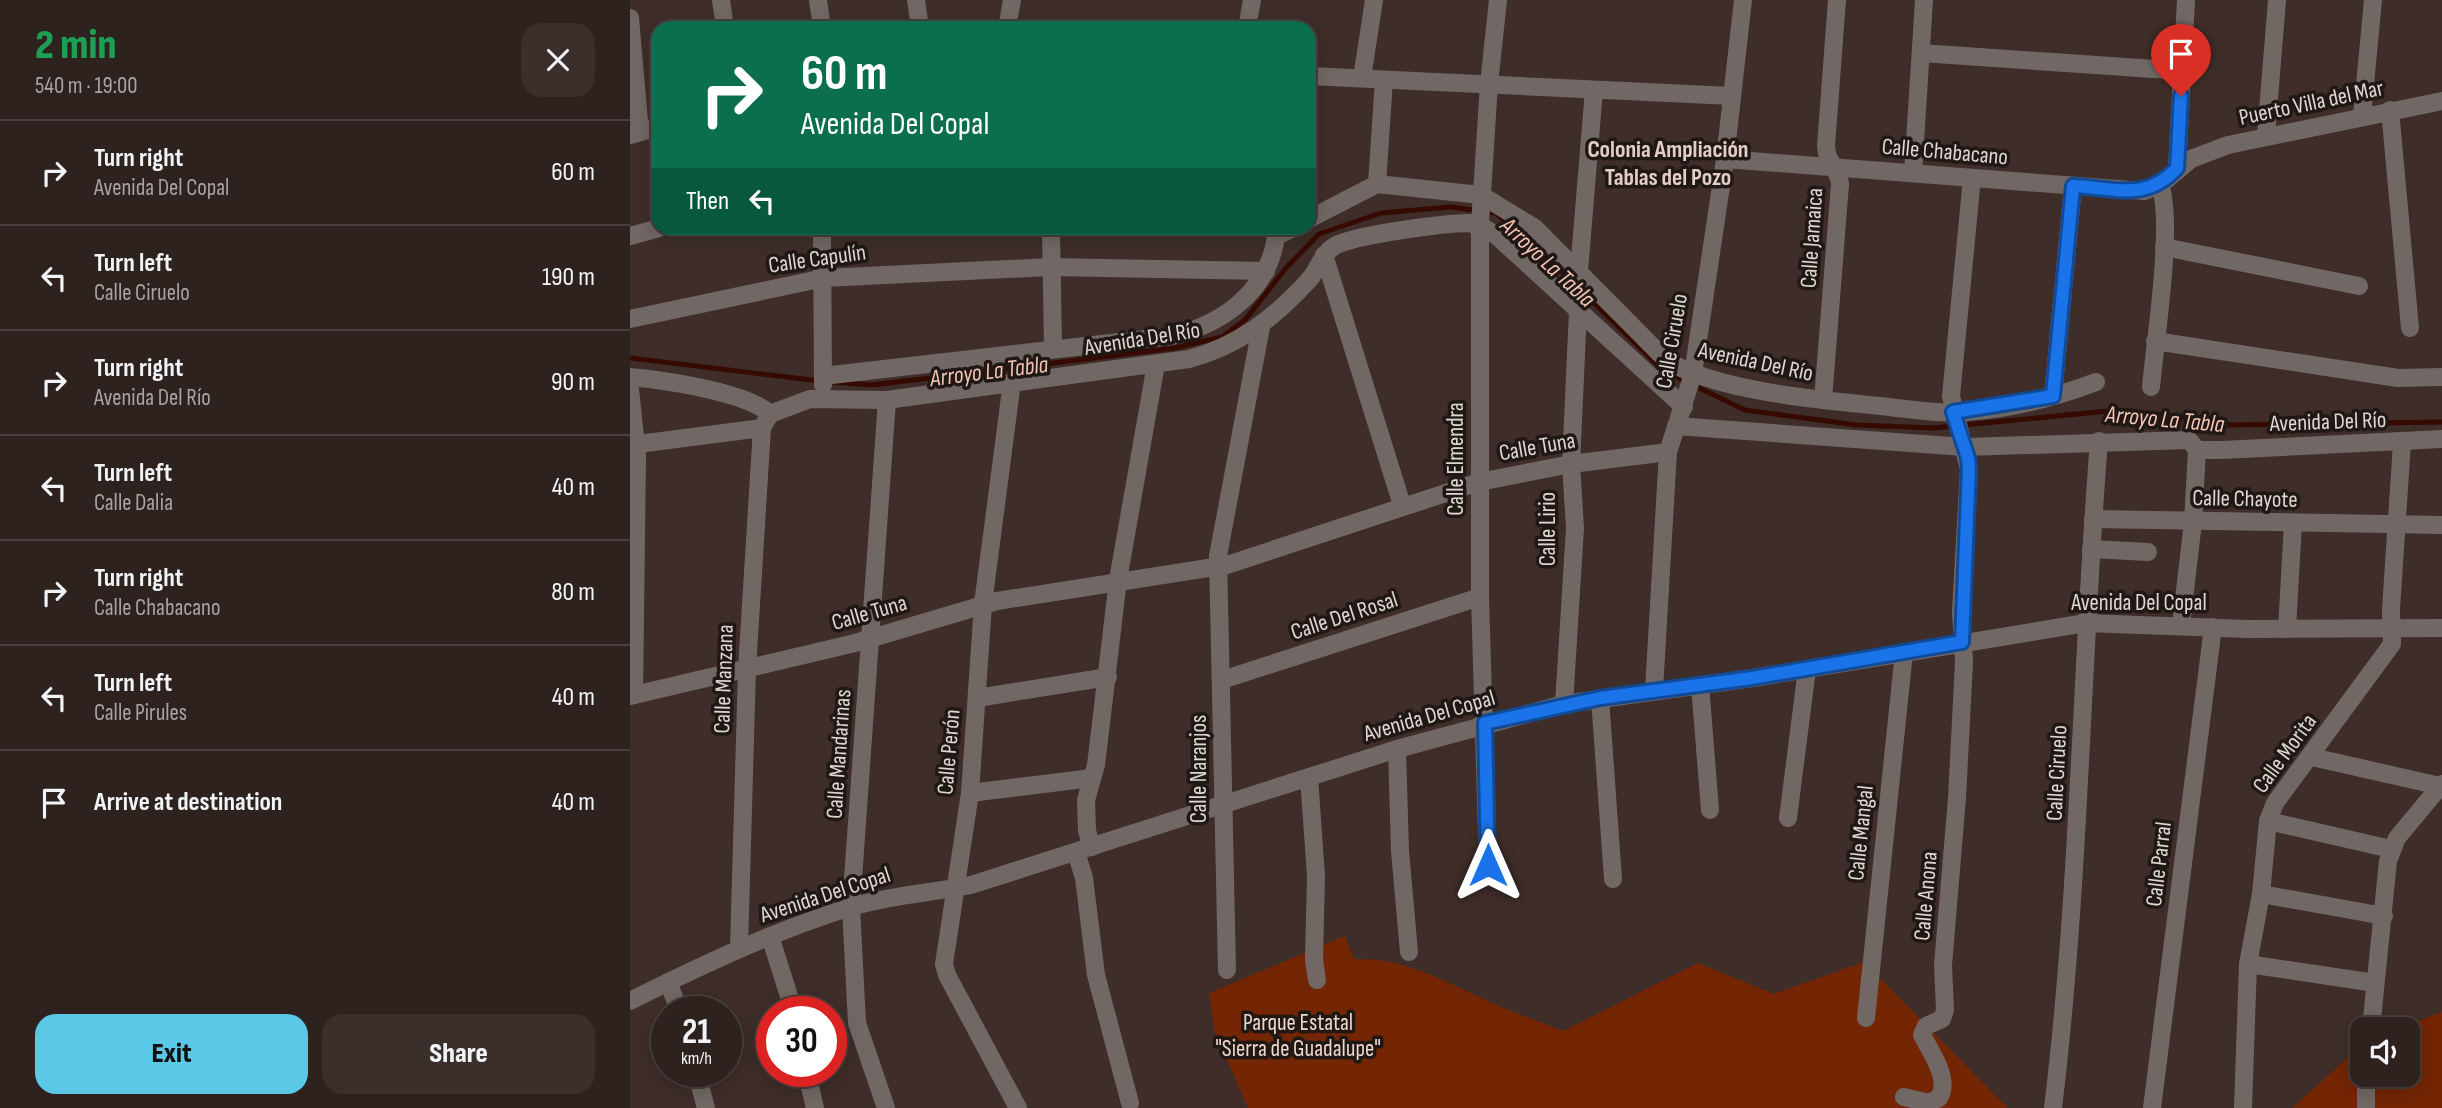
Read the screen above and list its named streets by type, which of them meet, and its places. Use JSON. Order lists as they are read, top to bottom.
{
  "streets": {
    "street": [
      "Puerto Villa del Mar",
      "Calle Chabacano",
      "Calle Jamaica",
      "Calle Capulín",
      "Avenida Del Río",
      "Calle Ciruelo",
      "Calle Tuna",
      "Calle Elmendra",
      "Calle Chayote",
      "Calle Lirio",
      "Avenida Del Copal",
      "Calle Del Rosal",
      "Calle Manzana",
      "Calle Perón",
      "Calle Morita",
      "Calle Mandarinas",
      "Calle Naranjos",
      "Calle Mangal",
      "Calle Parral",
      "Calle Anona"
    ]
  },
  "crossings": [
    ["Puerto Villa del Mar", "Calle Chabacano"],
    ["Calle Chabacano", "Calle Jamaica"],
    ["Calle Chabacano", "Calle Ciruelo"],
    ["Calle Jamaica", "Avenida Del Río"],
    ["Calle Capulín", "Avenida Del Río"],
    ["Avenida Del Río", "Calle Ciruelo"],
    ["Avenida Del Río", "Calle Tuna"],
    ["Avenida Del Río", "Calle Elmendra"],
    ["Avenida Del Río", "Calle Manzana"],
    ["Avenida Del Río", "Calle Perón"],
    ["Avenida Del Río", "Calle Morita"],
    ["Avenida Del Río", "Calle Mandarinas"],
    ["Calle Ciruelo", "Calle Tuna"],
    ["Calle Ciruelo", "Calle Chayote"],
    ["Calle Ciruelo", "Avenida Del Copal"],
    ["Calle Tuna", "Calle Elmendra"],
    ["Calle Tuna", "Calle Lirio"],
    ["Calle Tuna", "Calle Manzana"],
    ["Calle Tuna", "Calle Perón"],
    ["Calle Tuna", "Calle Mandarinas"],
    ["Calle Tuna", "Calle Naranjos"],
    ["Calle Elmendra", "Avenida Del Copal"],
    ["Calle Elmendra", "Calle Del Rosal"],
    ["Calle Chayote", "Calle Morita"],
    ["Calle Lirio", "Avenida Del Copal"],
    ["Avenida Del Copal", "Calle Manzana"],
    ["Avenida Del Copal", "Calle Perón"],
    ["Avenida Del Copal", "Calle Morita"],
    ["Avenida Del Copal", "Calle Mandarinas"],
    ["Avenida Del Copal", "Calle Naranjos"],
    ["Avenida Del Copal", "Calle Mangal"],
    ["Avenida Del Copal", "Calle Parral"],
    ["Avenida Del Copal", "Calle Anona"],
    ["Calle Del Rosal", "Calle Naranjos"]
  ],
  "districts": ["Colonia Ampliación Tablas del Pozo"],
  "water": ["Arroyo La Tabla"],
  "parks": ["Parque Estatal \"Sierra de Guadalupe\""],
  "page": {
    "heading": ["2 min", "540 m · 19:00"],
    "turn": ["60 m", "Avenida Del Copal"],
    "list": [
      {
        "name": "Turn right",
        "note": "Avenida Del Copal",
        "value": "60 m"
      },
      {
        "name": "Turn left",
        "note": "Calle Ciruelo",
        "value": "190 m"
      },
      {
        "name": "Turn right",
        "note": "Avenida Del Río",
        "value": "90 m"
      },
      {
        "name": "Turn left",
        "note": "Calle Dalia",
        "value": "40 m"
      },
      {
        "name": "Turn right",
        "note": "Calle Chabacano",
        "value": "80 m"
      },
      {
        "name": "Turn left",
        "note": "Calle Pirules",
        "value": "40 m"
      },
      {
        "name": "Arrive at destination",
        "value": "40 m"
      }
    ],
    "then": "Then",
    "speed": "21 km/h",
    "limit": "30",
    "buttons": ["Exit", "Share"]
  }
}
